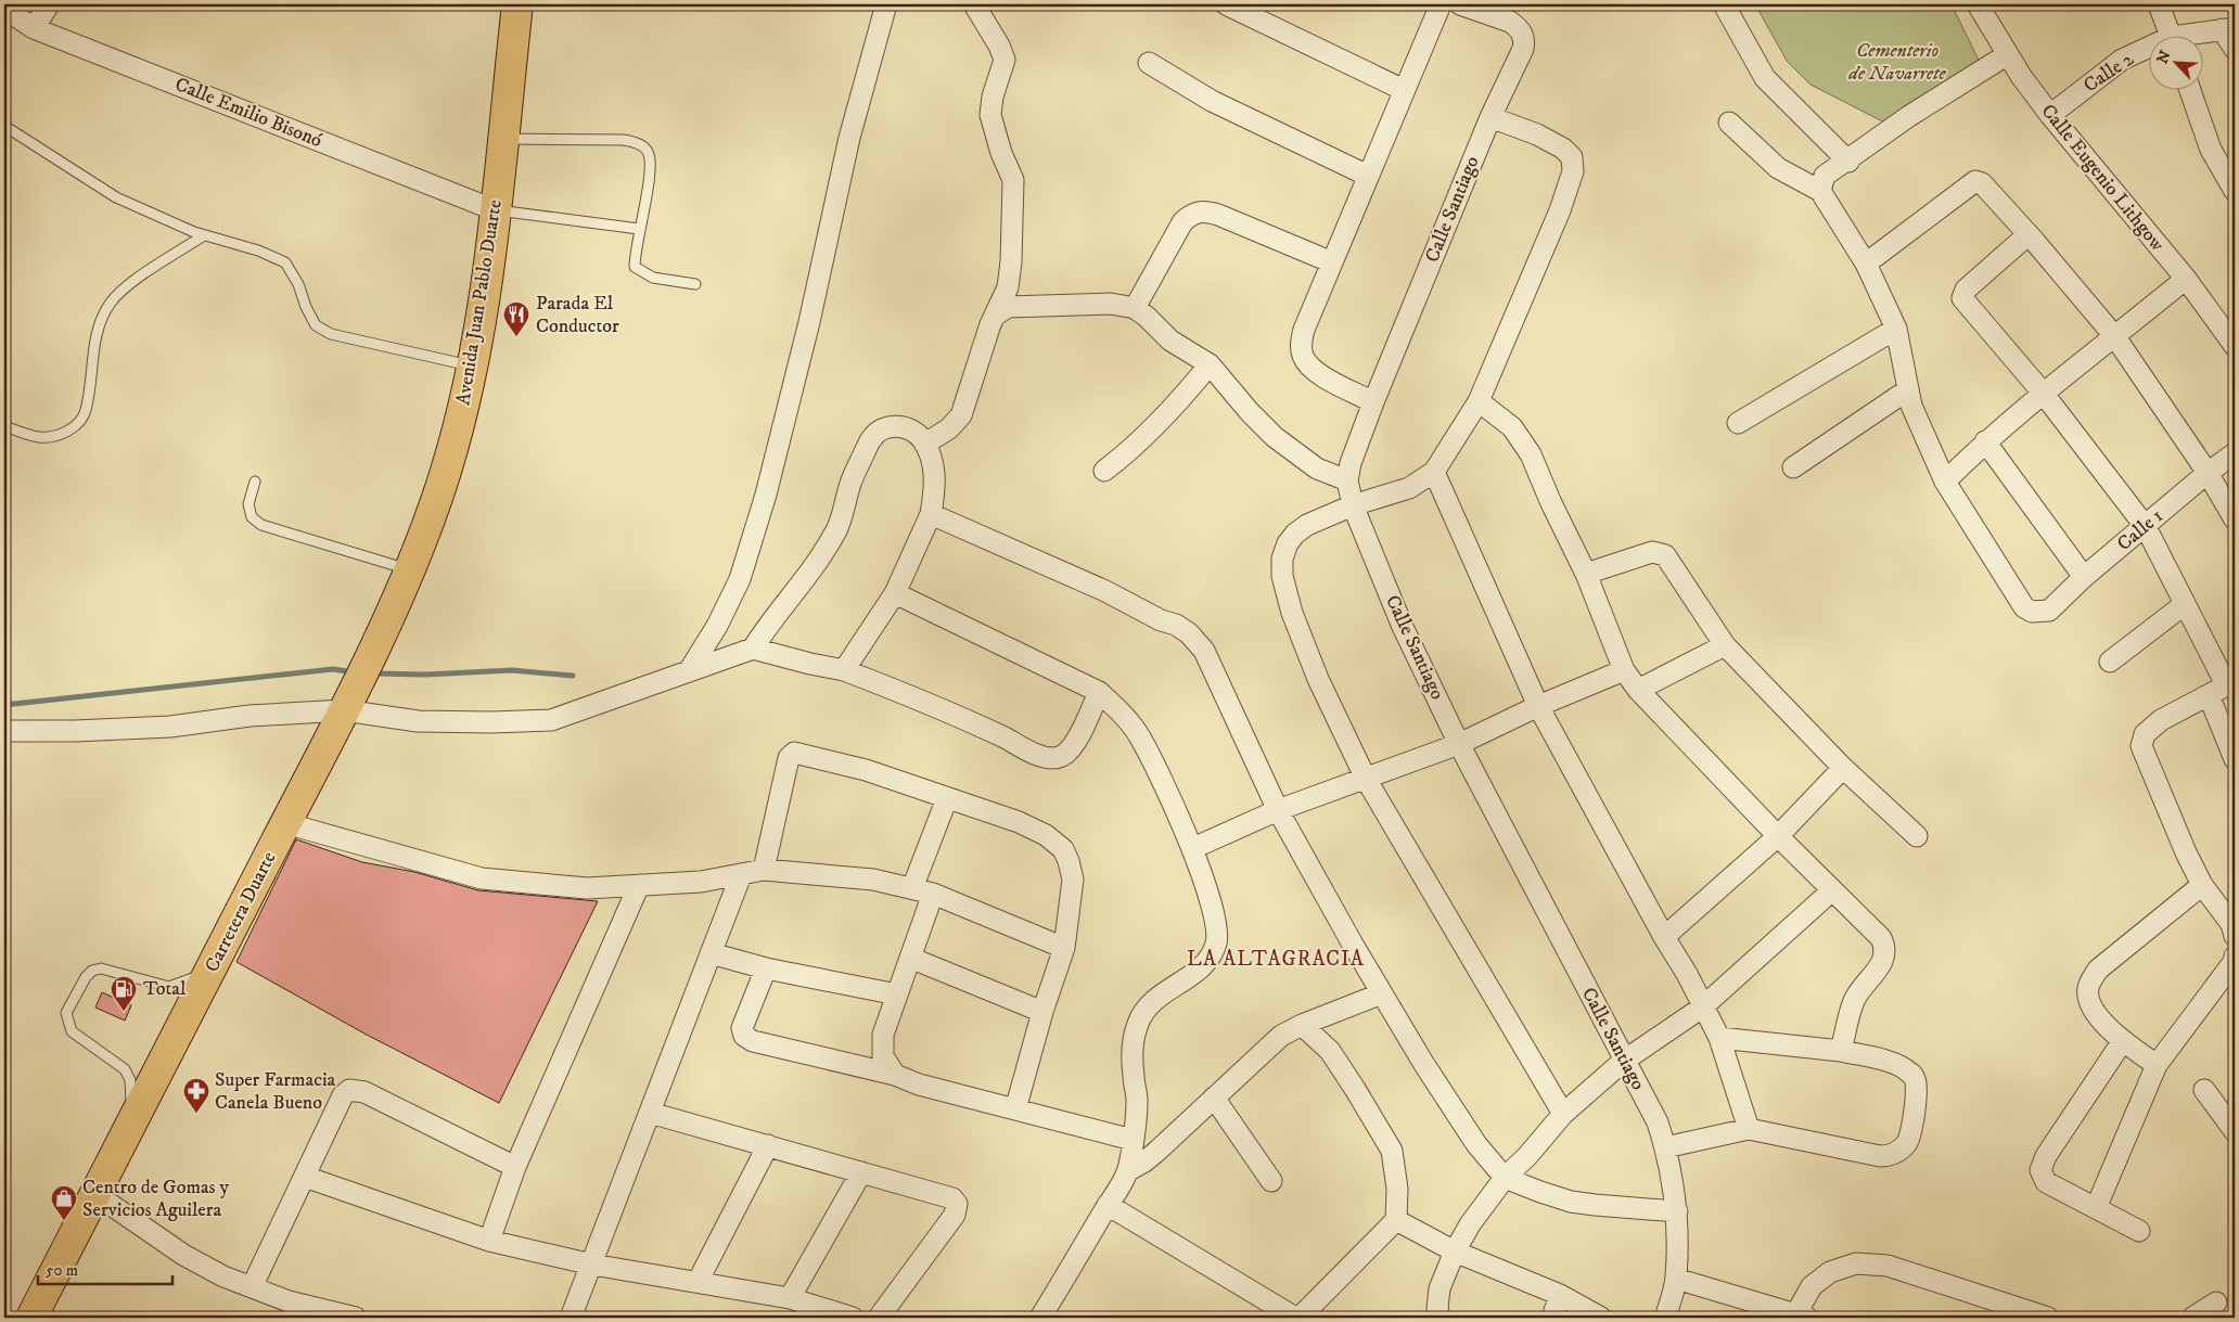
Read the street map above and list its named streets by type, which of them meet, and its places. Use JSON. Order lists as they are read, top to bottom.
{
  "streets": {
    "main road": ["Avenida Juan Pablo Duarte", "Carretera Duarte"],
    "street": [
      "Calle 2",
      "Calle Emilio Bisonó",
      "Calle Eugenio Lithgow",
      "Calle Santiago",
      "Calle 1"
    ]
  },
  "crossings": [
    ["Calle 2", "Calle Eugenio Lithgow"],
    ["Calle Emilio Bisonó", "Avenida Juan Pablo Duarte"],
    ["Avenida Juan Pablo Duarte", "Carretera Duarte"]
  ],
  "districts": ["LA ALTAGRACIA"],
  "parks": ["Cementerio de Navarrete"],
  "places": {
    "restaurant": ["Parada El Conductor"],
    "fuel station": ["Total"],
    "pharmacy": ["Super Farmacia Canela Bueno"],
    "shop": ["Centro de Gomas y Servicios Aguilera"]
  },
  "scale_bar": "50 m",
  "north": "top left"
}
